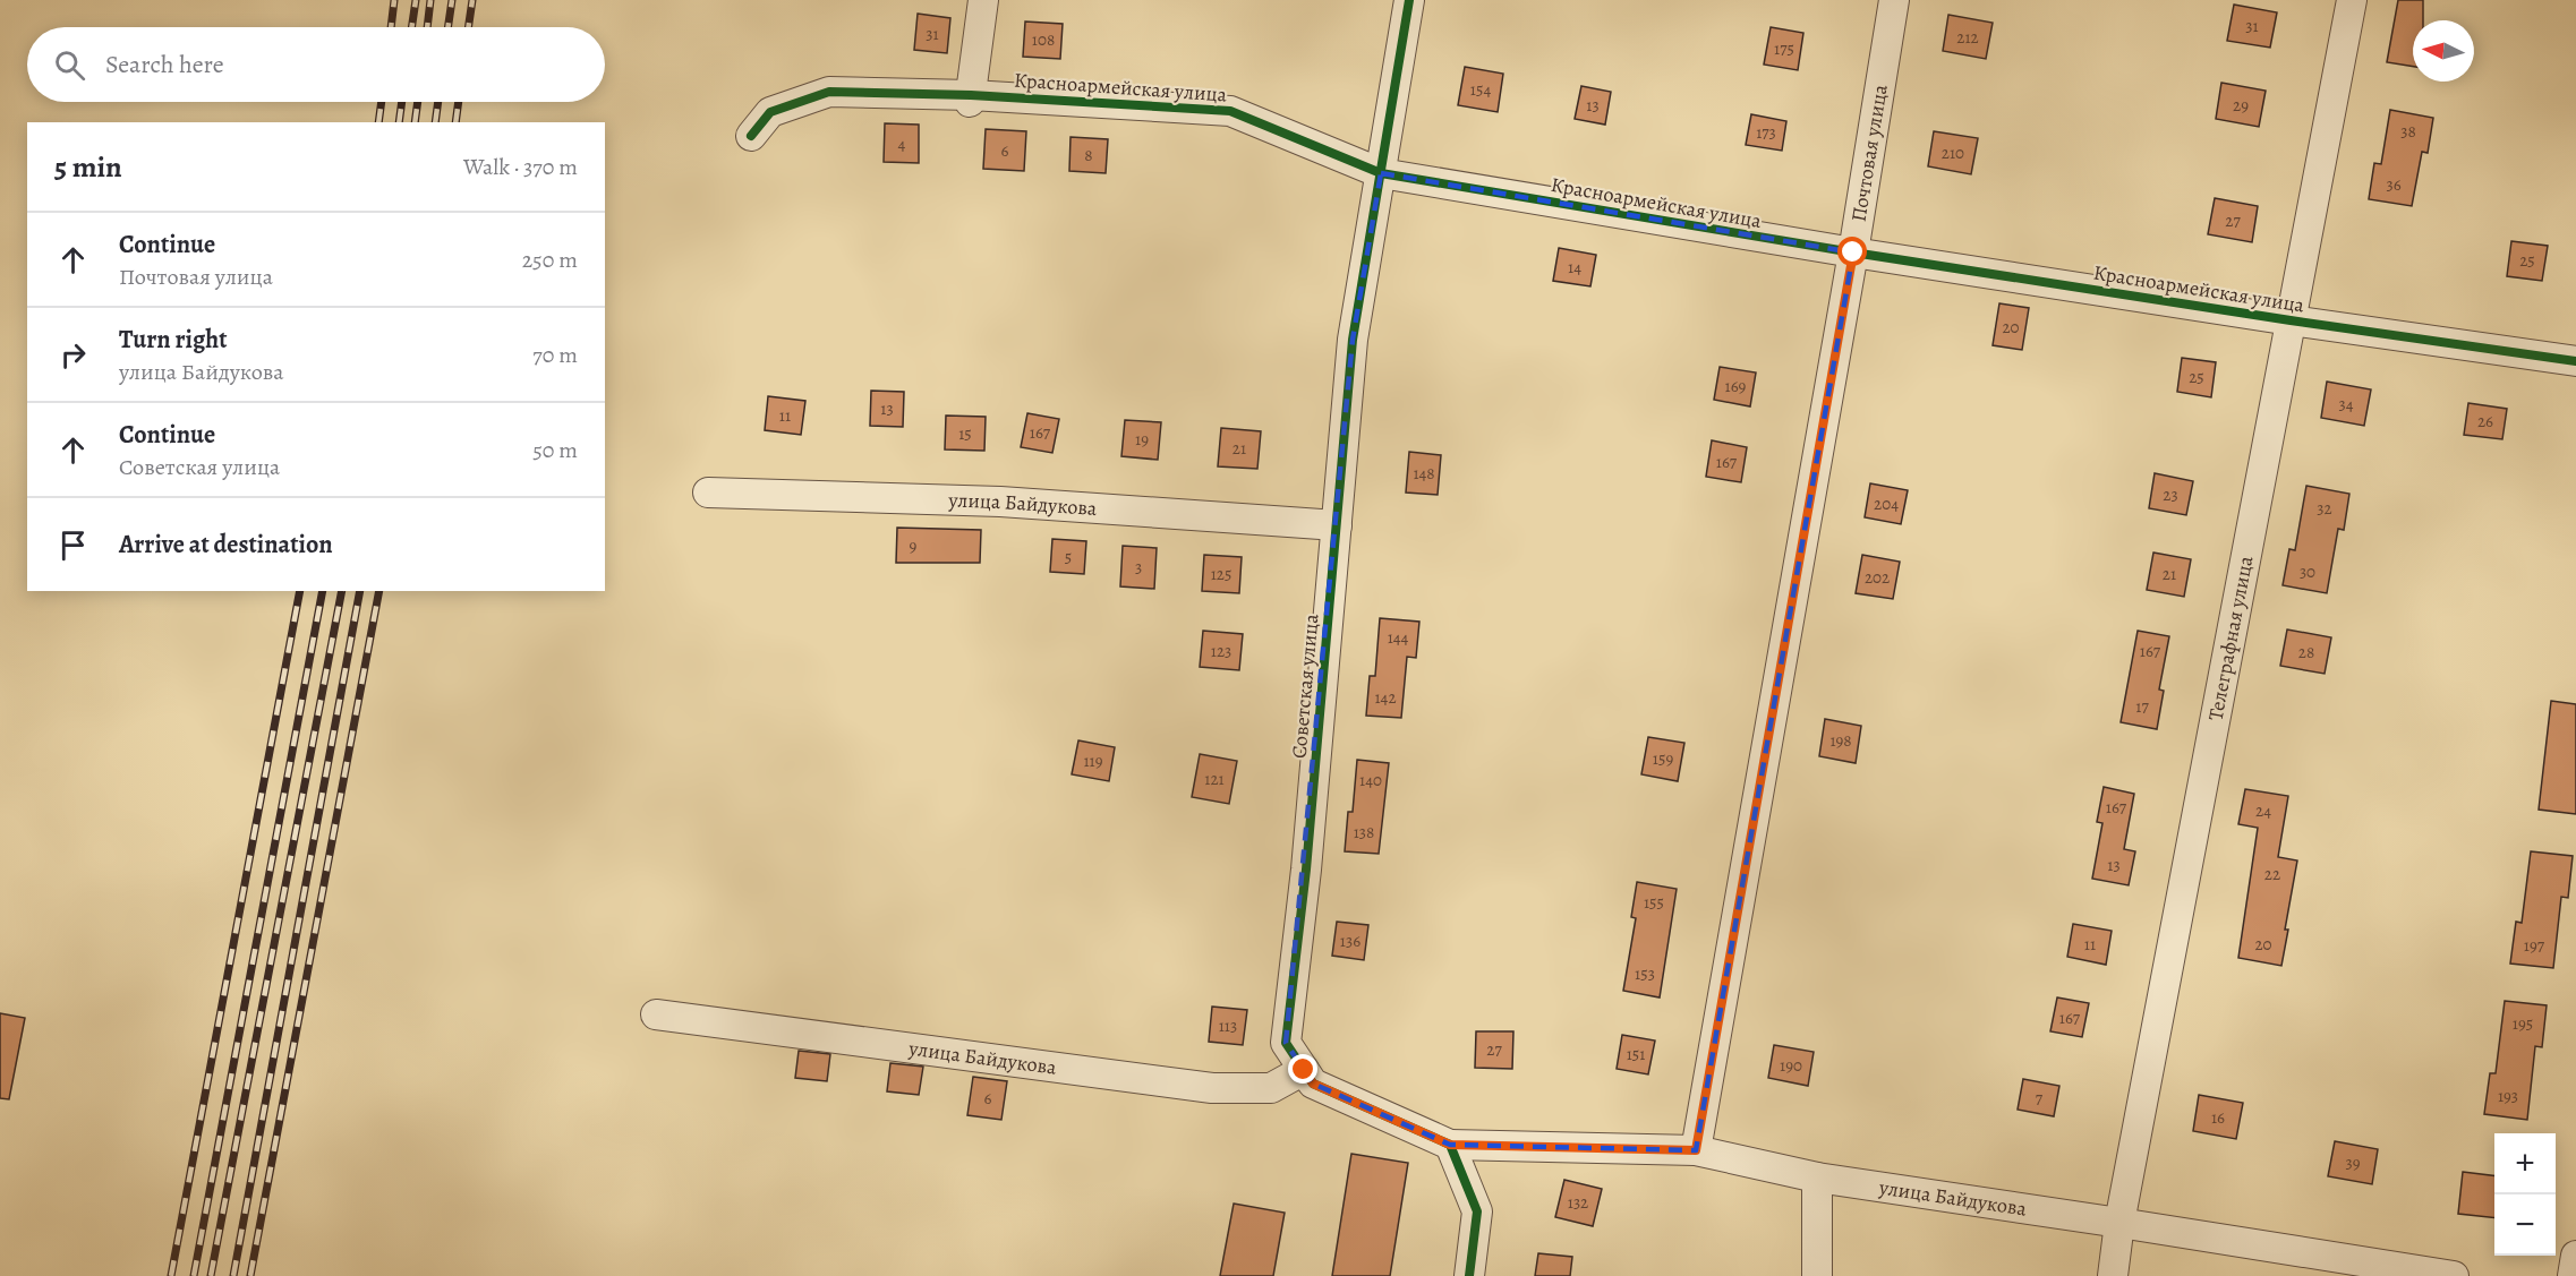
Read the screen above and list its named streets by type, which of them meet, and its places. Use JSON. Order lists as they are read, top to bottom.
{
  "streets": {
    "street": [
      "Красноармейская улица",
      "Почтовая улица",
      "улица Байдукова",
      "Телеграфная улица",
      "Советская улица"
    ]
  },
  "crossings": [
    ["Красноармейская улица", "Почтовая улица"],
    ["Красноармейская улица", "Телеграфная улица"],
    ["Красноармейская улица", "Советская улица"],
    ["Почтовая улица", "улица Байдукова"],
    ["улица Байдукова", "Телеграфная улица"],
    ["улица Байдукова", "Советская улица"]
  ],
  "house_numbers": [
    "31",
    "31",
    "212",
    "108",
    "175",
    "154",
    "13",
    "29",
    "38",
    "173",
    "4",
    "6",
    "210",
    "8",
    "36",
    "27",
    "25",
    "14",
    "20",
    "25",
    "169",
    "34",
    "13",
    "11",
    "26",
    "167",
    "15",
    "19",
    "21",
    "167",
    "148",
    "23",
    "204",
    "32",
    "9",
    "5",
    "3",
    "30",
    "125",
    "21",
    "202",
    "144",
    "123",
    "167",
    "28",
    "142",
    "17",
    "198",
    "159",
    "119",
    "121",
    "140",
    "167",
    "24",
    "138",
    "13",
    "22",
    "155",
    "136",
    "11",
    "20",
    "197",
    "153",
    "167",
    "195",
    "113",
    "27",
    "151",
    "190",
    "193",
    "6",
    "7",
    "16",
    "39",
    "132"
  ],
  "north": "left",
  "page": {
    "search": "Search here",
    "heading": ["5 min", "Walk · 370 m"],
    "list": [
      ["Continue", "Почтовая улица", "250 m"],
      ["Turn right", "улица Байдукова", "70 m"],
      ["Continue", "Советская улица", "50 m"],
      "Arrive at destination"
    ],
    "map_buttons": ["+", "−"]
  }
}
